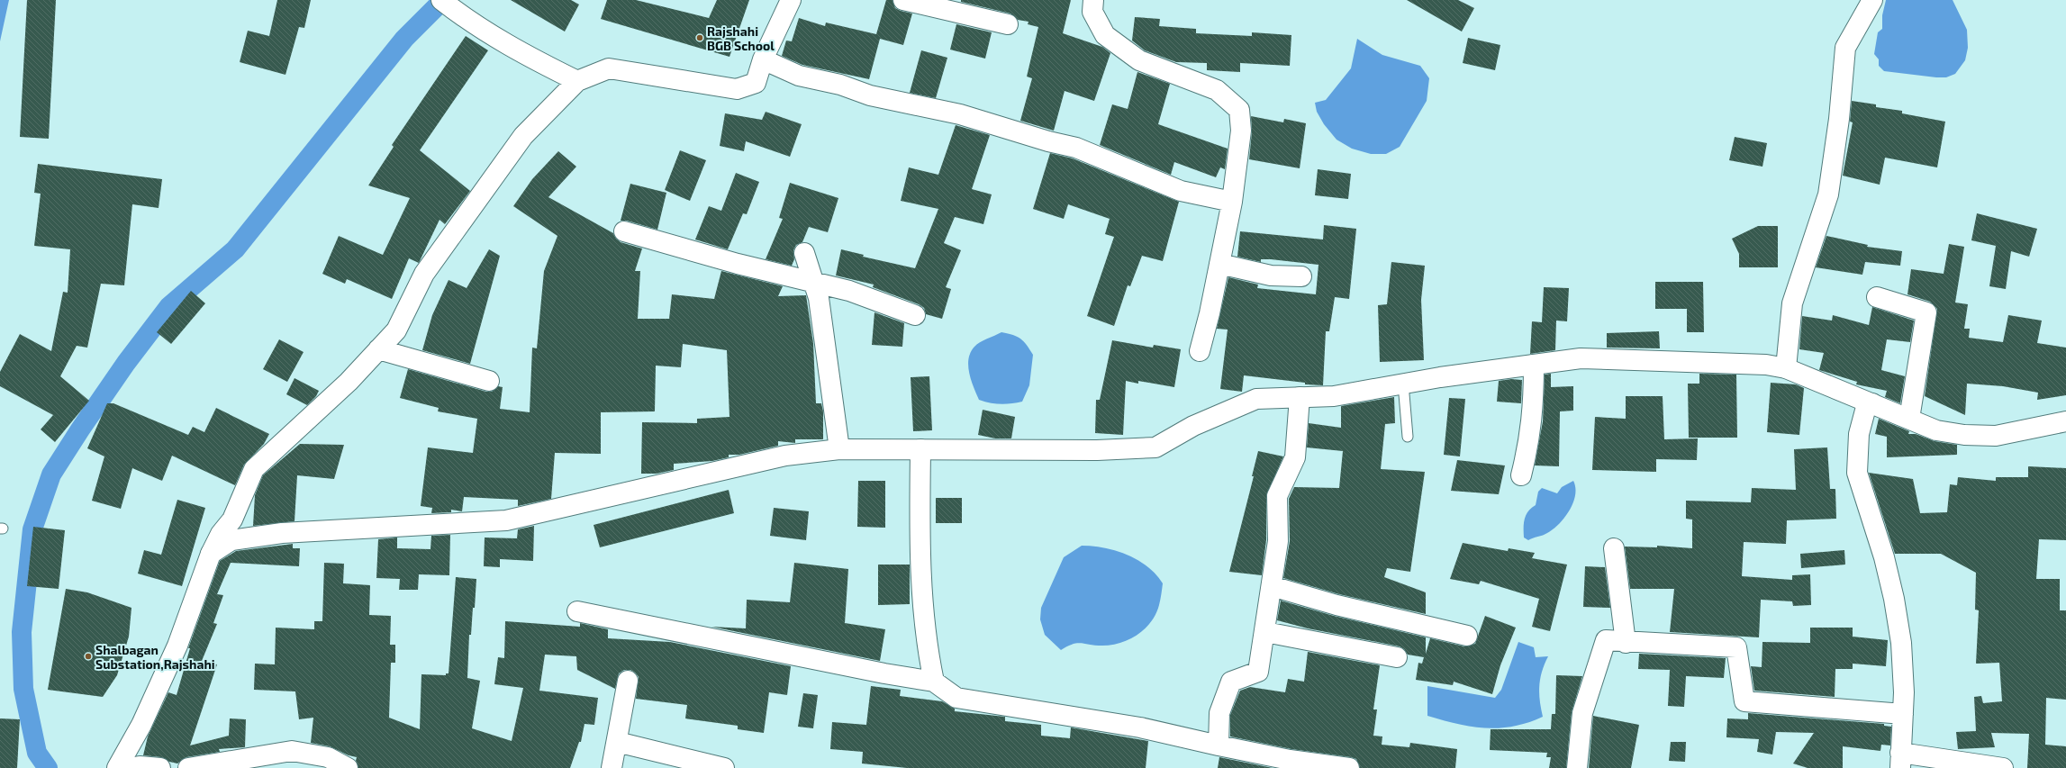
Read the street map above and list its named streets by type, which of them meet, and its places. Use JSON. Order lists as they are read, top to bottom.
{
  "places": ["Rajshahi BGB School", "Shalbagan Substation,Rajshahi"]
}
